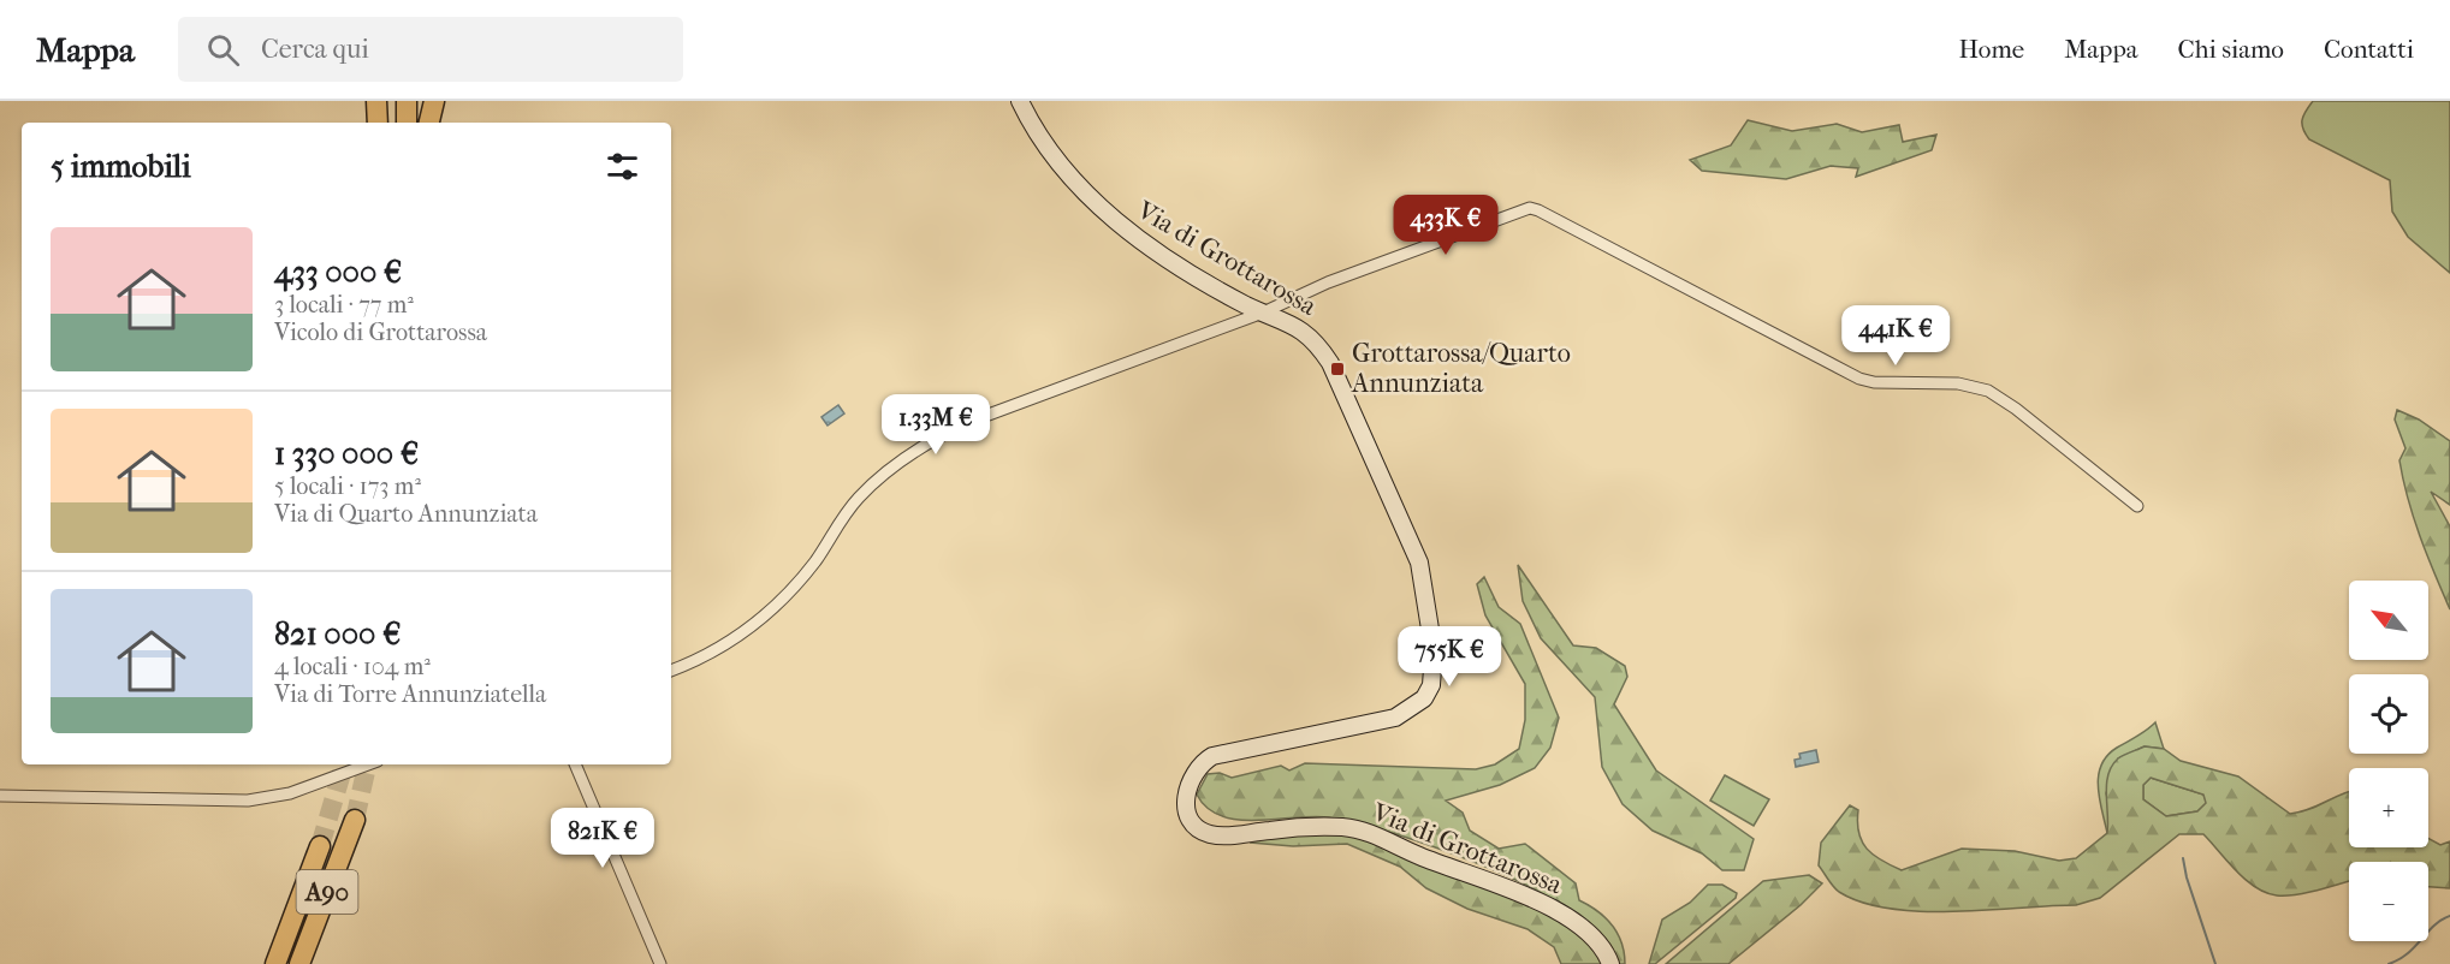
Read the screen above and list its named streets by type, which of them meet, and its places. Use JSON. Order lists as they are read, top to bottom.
{
  "streets": {
    "highway": ["A90"],
    "street": ["Via di Grottarossa"]
  },
  "places": {
    "transit": ["Grottarossa/Quarto Annunziata"]
  },
  "north": "top left",
  "page": {
    "header": "Mappa",
    "search": "Cerca qui",
    "nav": [
      "Home",
      "Mappa",
      "Chi siamo",
      "Contatti"
    ],
    "heading": "5 immobili",
    "price": [
      "433K €",
      "441K €",
      "1.33M €",
      "755K €",
      "821K €"
    ],
    "list": [
      {
        "name": "433 000 €",
        "note": "3 locali · 77 m² · Vicolo di Grottarossa"
      },
      {
        "name": "1 330 000 €",
        "note": "5 locali · 173 m² · Via di Quarto Annunziata"
      },
      {
        "name": "821 000 €",
        "note": "4 locali · 104 m² · Via di Torre Annunziatella"
      }
    ],
    "map_buttons": ["+", "−"]
  }
}
